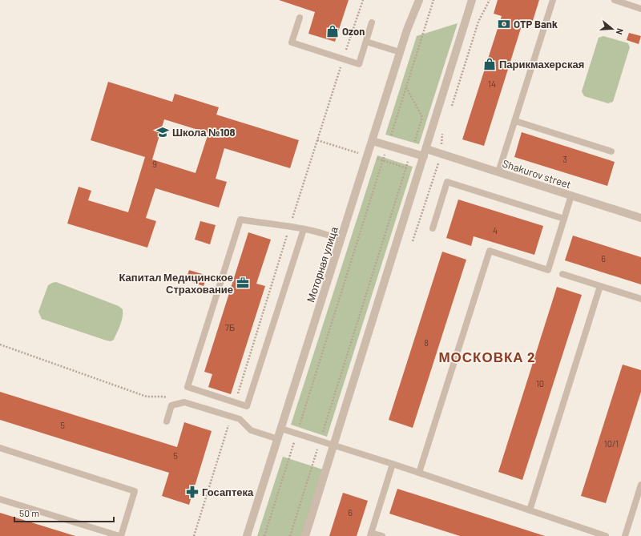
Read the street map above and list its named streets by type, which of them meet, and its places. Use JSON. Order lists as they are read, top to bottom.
{
  "streets": {
    "street": ["Shakurov street", "Моторная улица"]
  },
  "crossings": [
    ["Shakurov street", "Моторная улица"]
  ],
  "districts": ["МОСКОВКА 2"],
  "places": {
    "bank": ["OTP Bank"],
    "shop": ["Ozon", "Парикмахерская"],
    "school or university": ["Школа №108"],
    "office": ["Капитал Медицинское Страхование"],
    "pharmacy": ["Госаптека"]
  },
  "house_numbers": [
    "14",
    "3",
    "9",
    "4",
    "6",
    "7Б",
    "8",
    "10",
    "5",
    "10/1",
    "5",
    "6"
  ],
  "scale_bar": "50 m",
  "north": "right"
}
